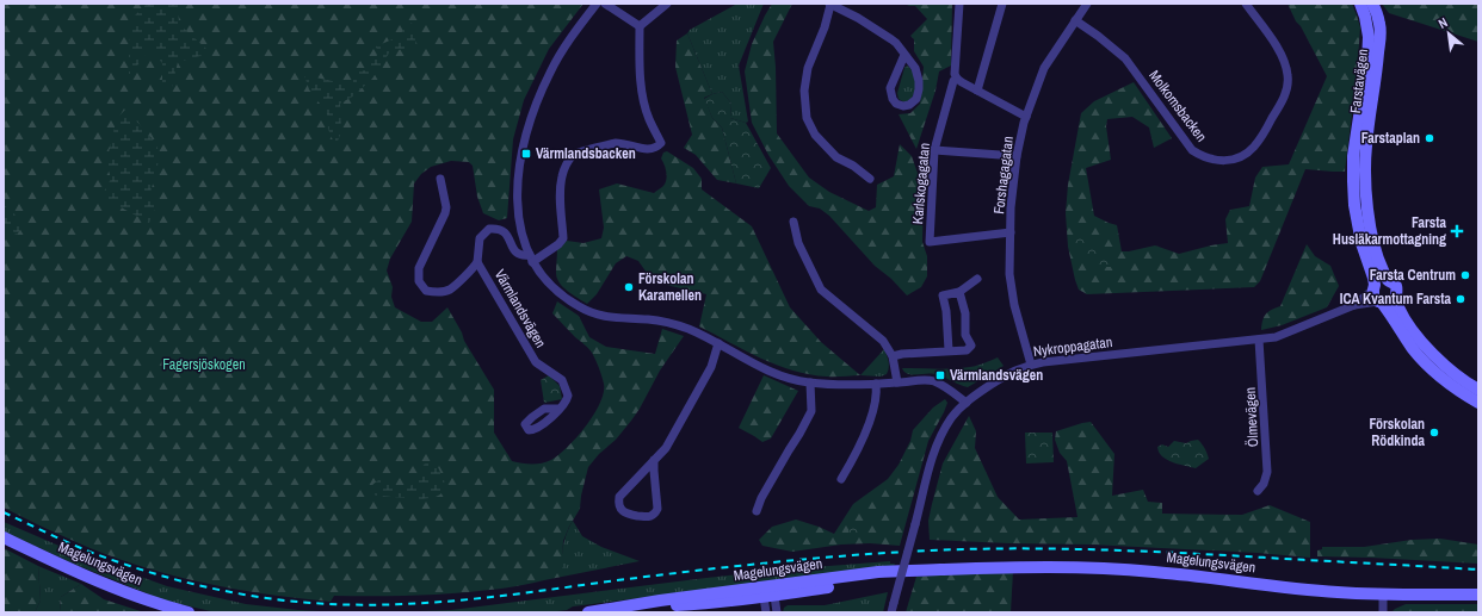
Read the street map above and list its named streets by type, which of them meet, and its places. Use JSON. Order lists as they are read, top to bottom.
{
  "streets": {
    "main road": ["Farstavägen", "Magelungsvägen"],
    "street": [
      "Molkomsbacken",
      "Forshagagatan",
      "Karlskogagatan",
      "Värmlandsvägen",
      "Nykroppagatan",
      "Ölmevägen"
    ]
  },
  "crossings": [
    ["Farstavägen", "Nykroppagatan"],
    ["Molkomsbacken", "Forshagagatan"],
    ["Forshagagatan", "Karlskogagatan"],
    ["Forshagagatan", "Nykroppagatan"],
    ["Värmlandsvägen", "Nykroppagatan"],
    ["Nykroppagatan", "Ölmevägen"]
  ],
  "parks": ["Fagersjöskogen"],
  "places": {
    "other": [
      "Farstaplan",
      "Farsta Centrum",
      "Förskolan Karamellen",
      "ICA Kvantum Farsta",
      "Förskolan Rödkinda"
    ],
    "transit": ["Värmlandsbacken", "Värmlandsvägen"],
    "health": ["Farsta Husläkarmottagning"]
  },
  "north": "top left"
}
